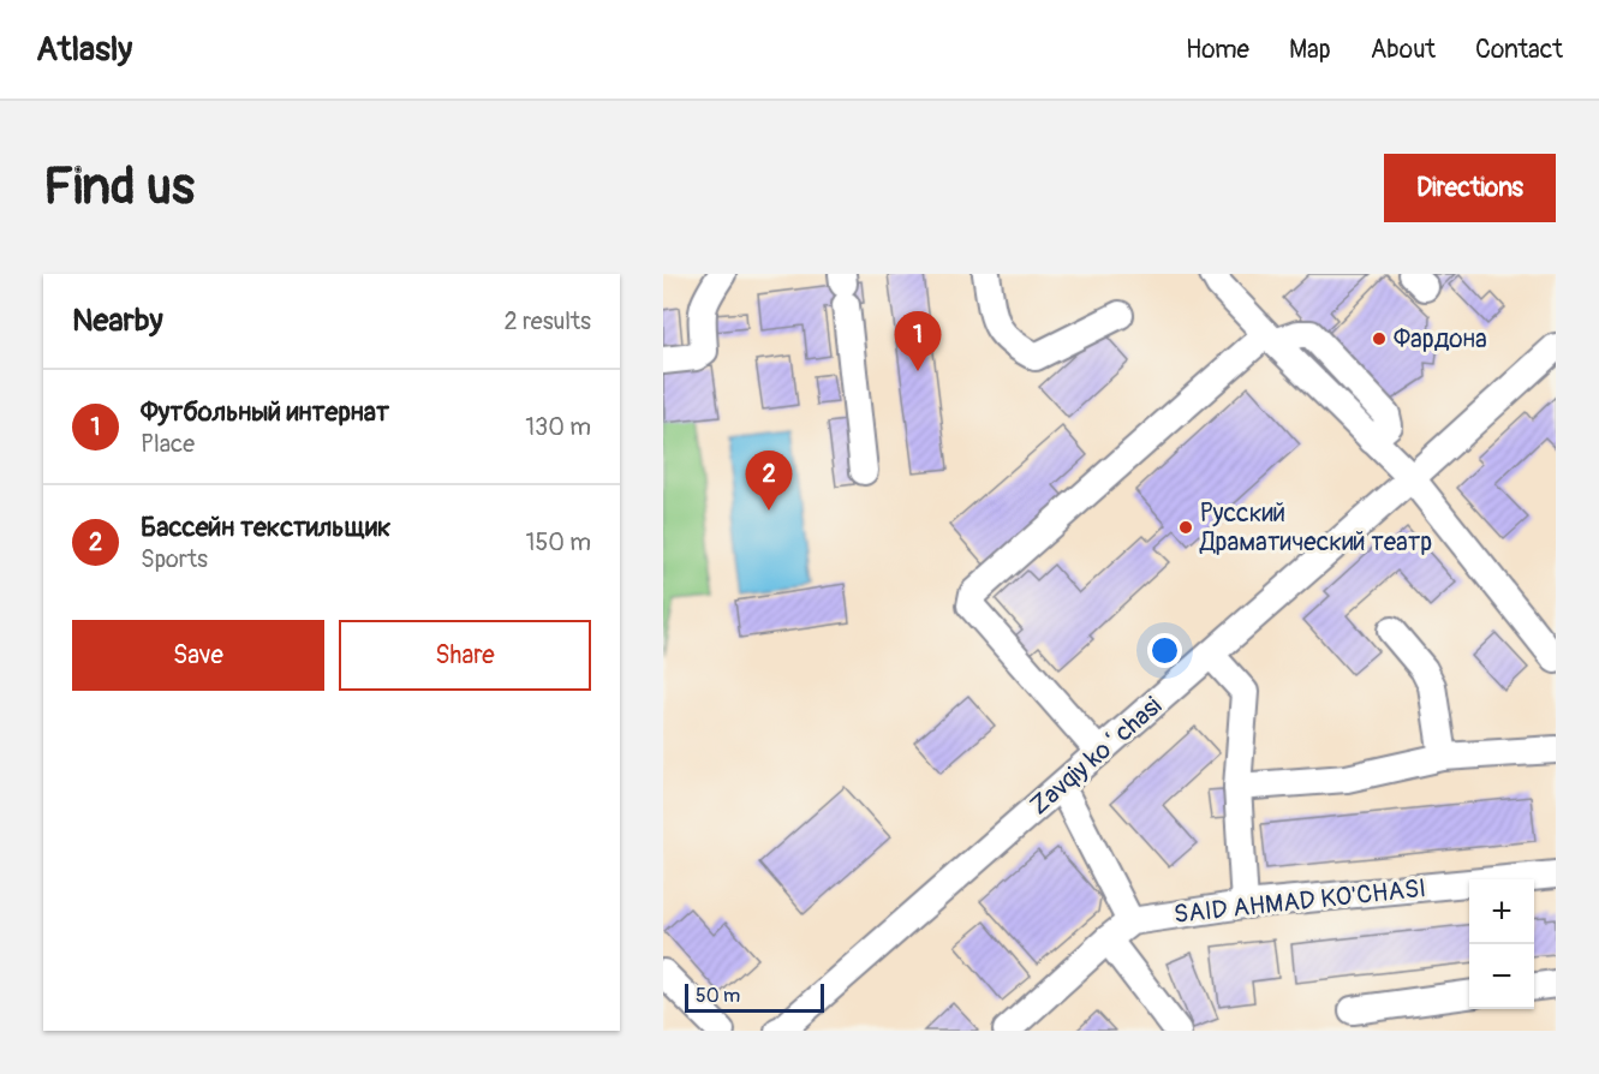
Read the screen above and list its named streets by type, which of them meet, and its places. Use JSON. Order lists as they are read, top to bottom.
{
  "streets": {
    "street": ["Zavqiy koʻchasi", "SAID AHMAD KO'CHASI"]
  },
  "places": ["Фардона", "Русский Драматический театр"],
  "scale_bar": "50 m",
  "page": {
    "header": "Atlasly",
    "nav": [
      "Home",
      "Map",
      "About",
      "Contact"
    ],
    "buttons": [
      "Directions",
      ["Save", "Share"]
    ],
    "title": "Find us",
    "heading": ["Nearby", "2 results"],
    "pins": ["1", "2"],
    "list": [
      {
        "mark": "1",
        "name": "Футбольный интернат",
        "note": "Place",
        "value": "130 m"
      },
      {
        "mark": "2",
        "name": "Бассейн текстильщик",
        "note": "Sports",
        "value": "150 m"
      }
    ],
    "map_buttons": ["+", "−"],
    "scale": "50 m"
  }
}
